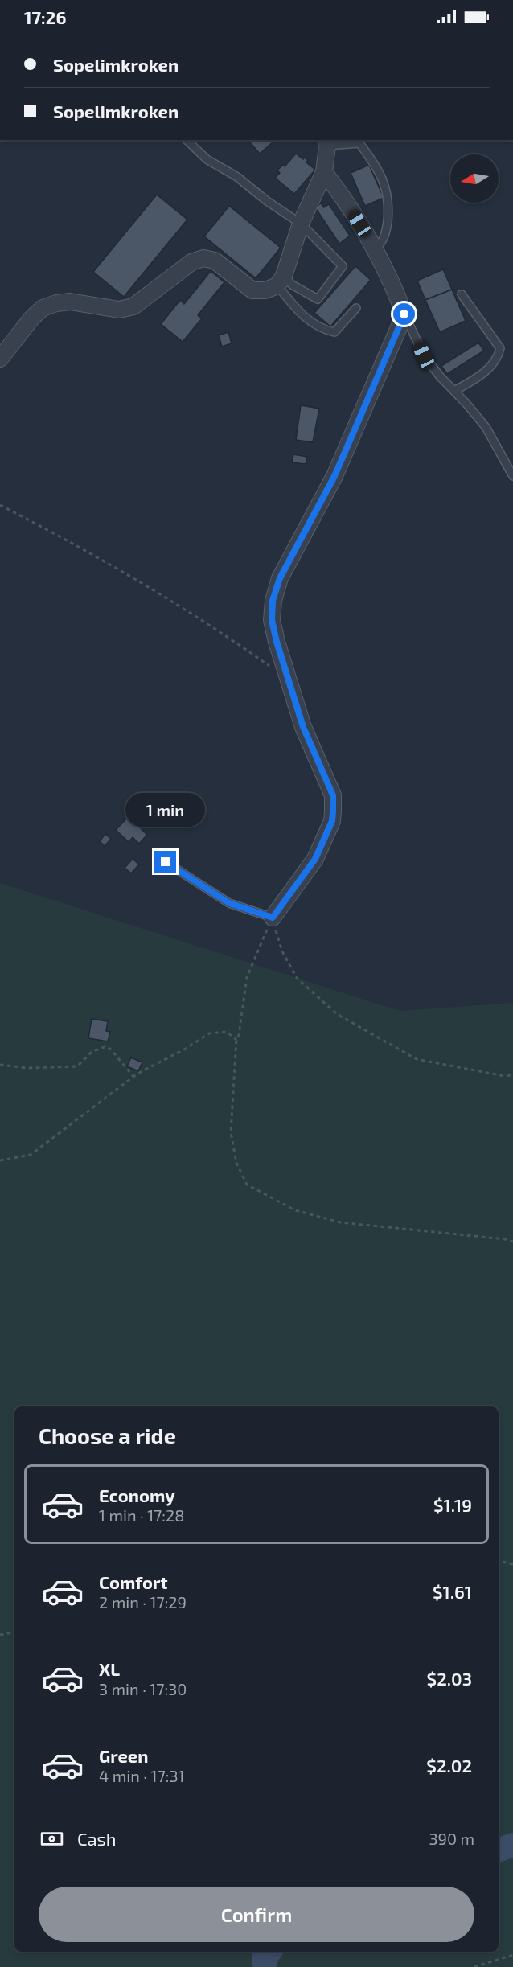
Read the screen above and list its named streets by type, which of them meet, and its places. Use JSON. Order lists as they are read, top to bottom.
{
  "north": "left",
  "page": {
    "status": "17:26",
    "banner": ["Sopelimkroken", "Sopelimkroken"],
    "bubble": "1 min",
    "heading": "Choose a ride",
    "list": [
      {
        "name": "Economy",
        "note": "1 min · 17:28",
        "value": "$1.19"
      },
      {
        "name": "Comfort",
        "note": "2 min · 17:29",
        "value": "$1.61"
      },
      {
        "name": "XL",
        "note": "3 min · 17:30",
        "value": "$2.03"
      },
      {
        "name": "Green",
        "note": "4 min · 17:31",
        "value": "$2.02"
      }
    ],
    "pay": ["Cash", "390 m"],
    "buttons": "Confirm"
  }
}
